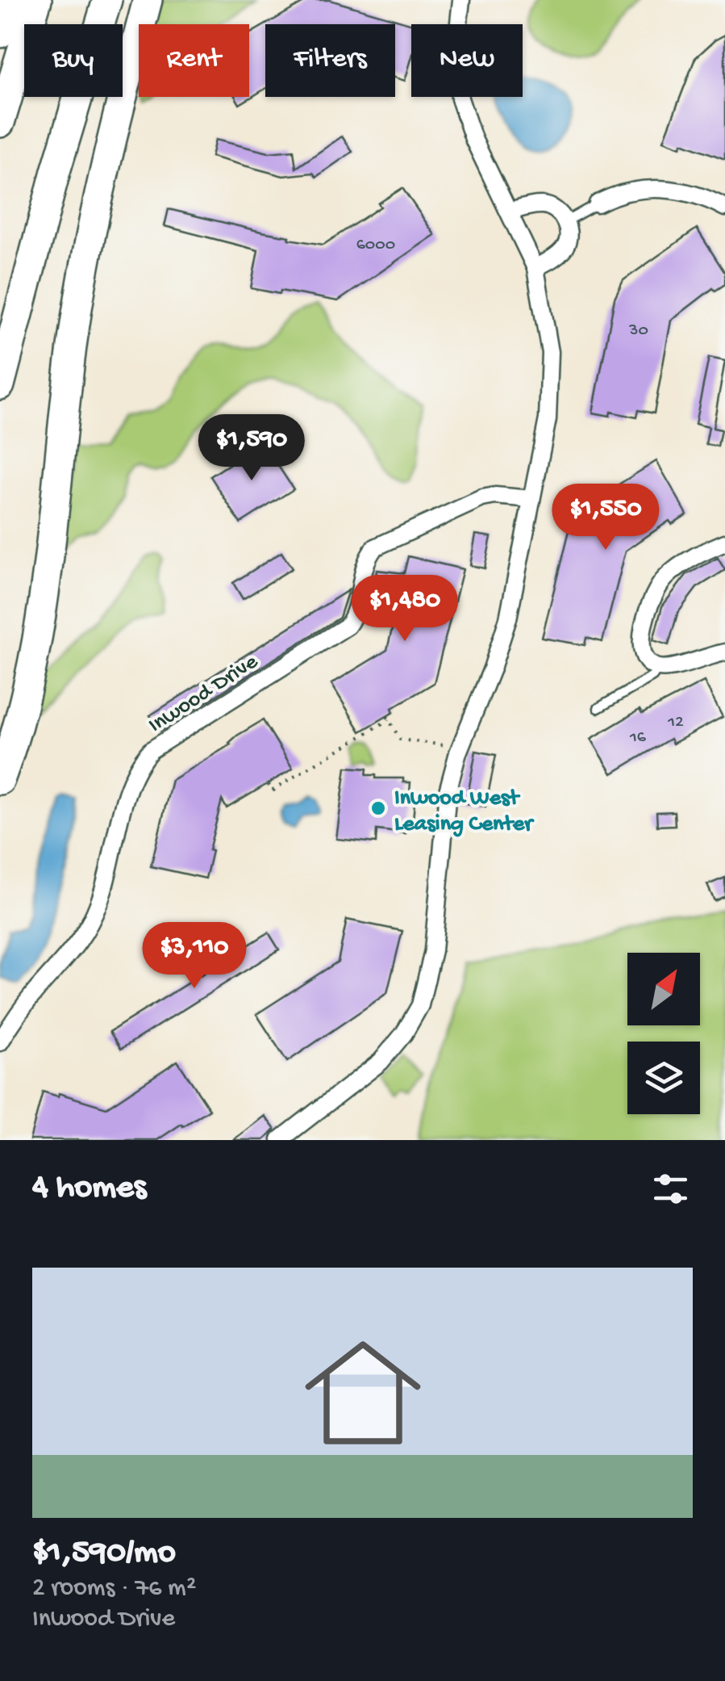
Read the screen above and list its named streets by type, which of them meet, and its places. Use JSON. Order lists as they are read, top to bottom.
{
  "streets": {
    "street": ["Inwood Drive"]
  },
  "places": ["Inwood West Leasing Center"],
  "house_numbers": [
    "6000",
    "30",
    "12",
    "16"
  ],
  "north": "top right",
  "page": {
    "chip": [
      "Buy",
      "Rent",
      "Filters",
      "New"
    ],
    "price": [
      "$1,590",
      "$1,550",
      "$1,480",
      "$3,110"
    ],
    "heading": "4 homes",
    "list": [
      {
        "name": "$1,590/mo",
        "note": "2 rooms · 76 m² · Inwood Drive"
      }
    ]
  }
}
